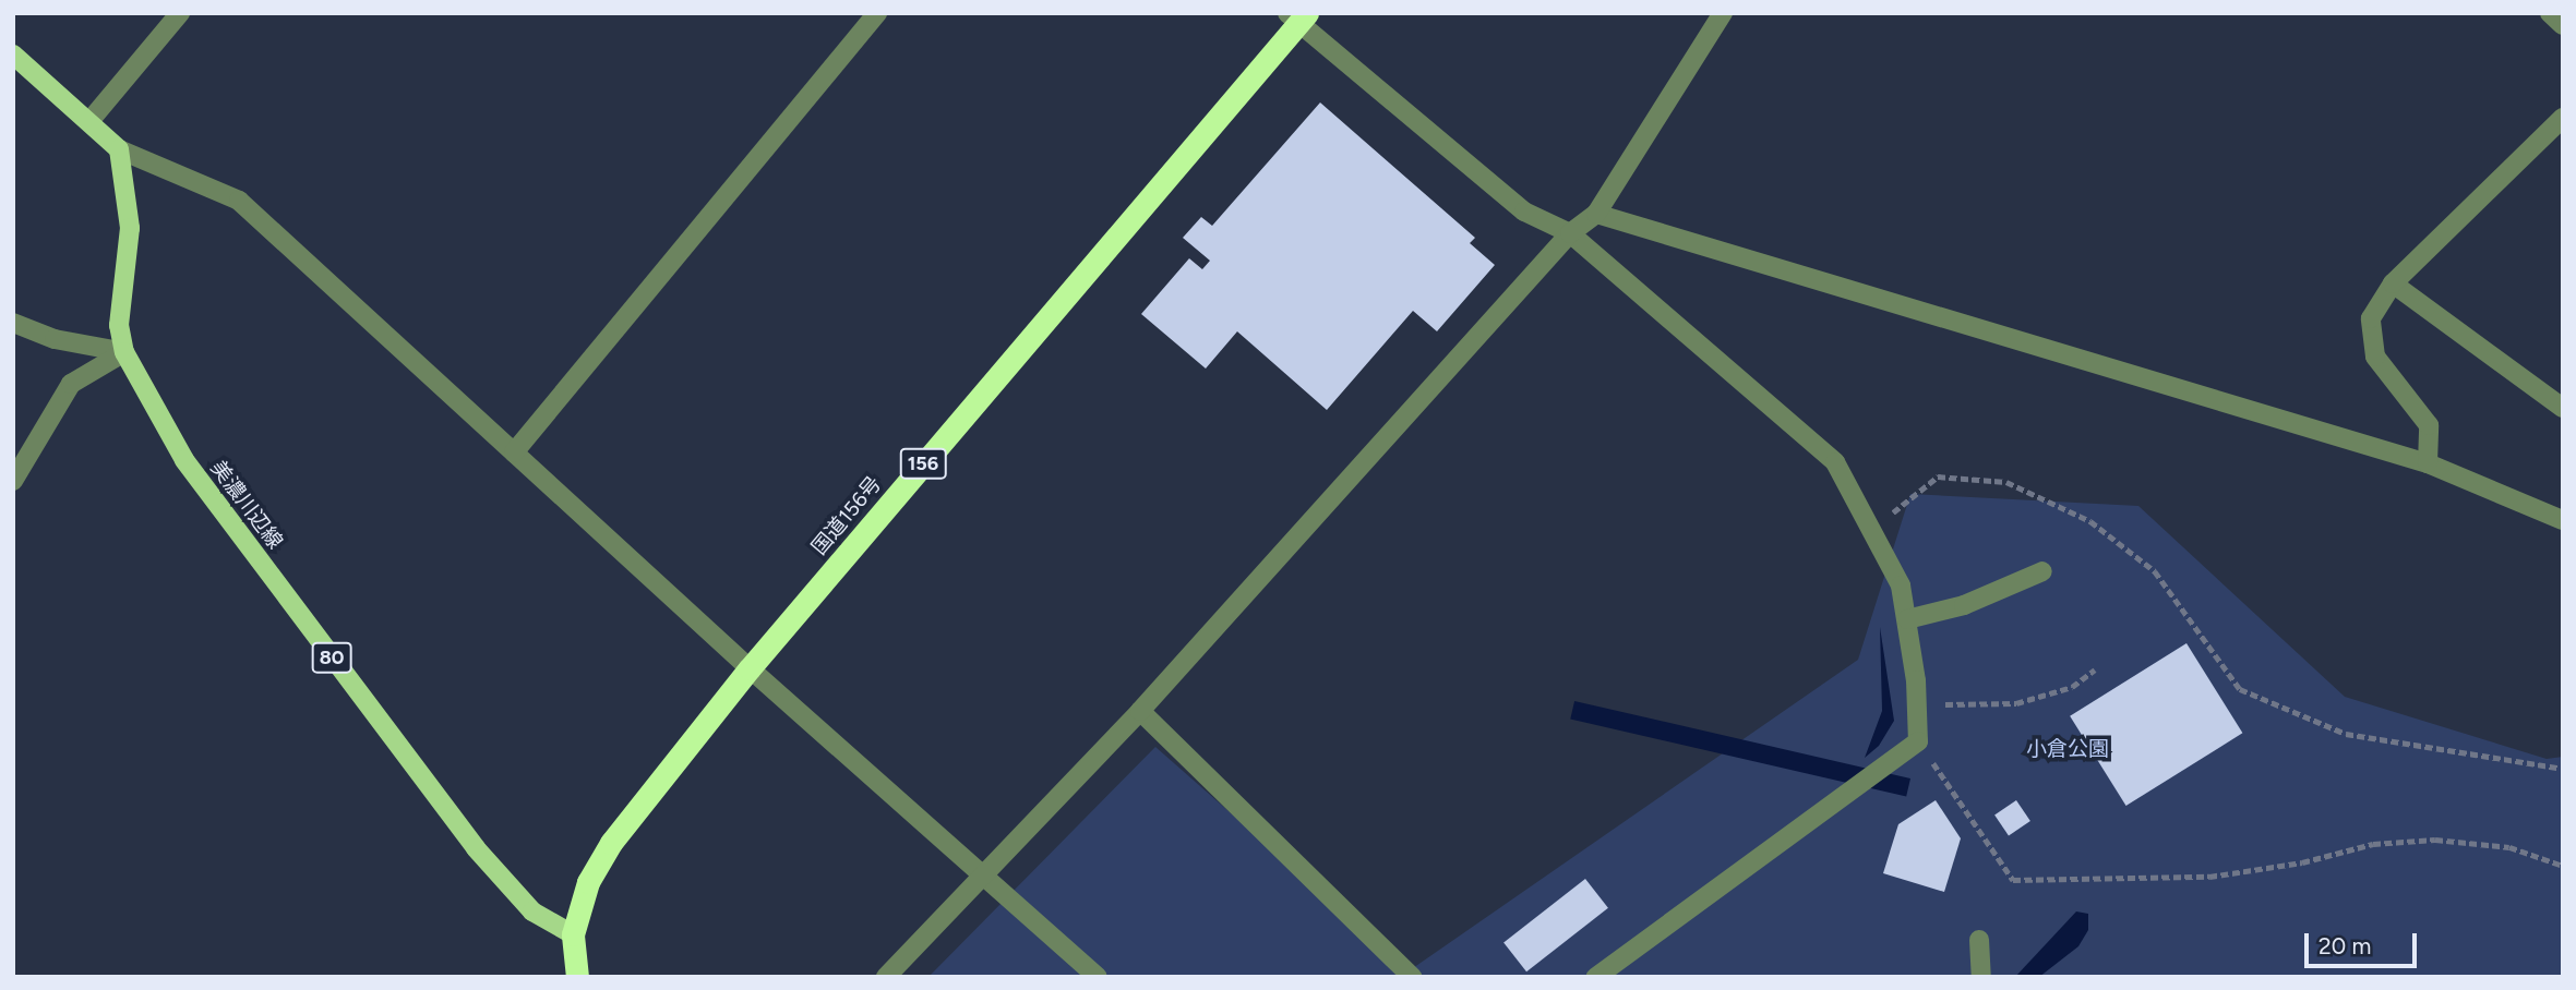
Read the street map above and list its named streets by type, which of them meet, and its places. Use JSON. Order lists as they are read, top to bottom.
{
  "streets": {
    "highway": ["156", "国道156号"],
    "main road": ["美濃川辺線", "80"]
  },
  "crossings": [
    ["美濃川辺線", "国道156号"]
  ],
  "parks": ["小倉公園"],
  "scale_bar": "20 m"
}
